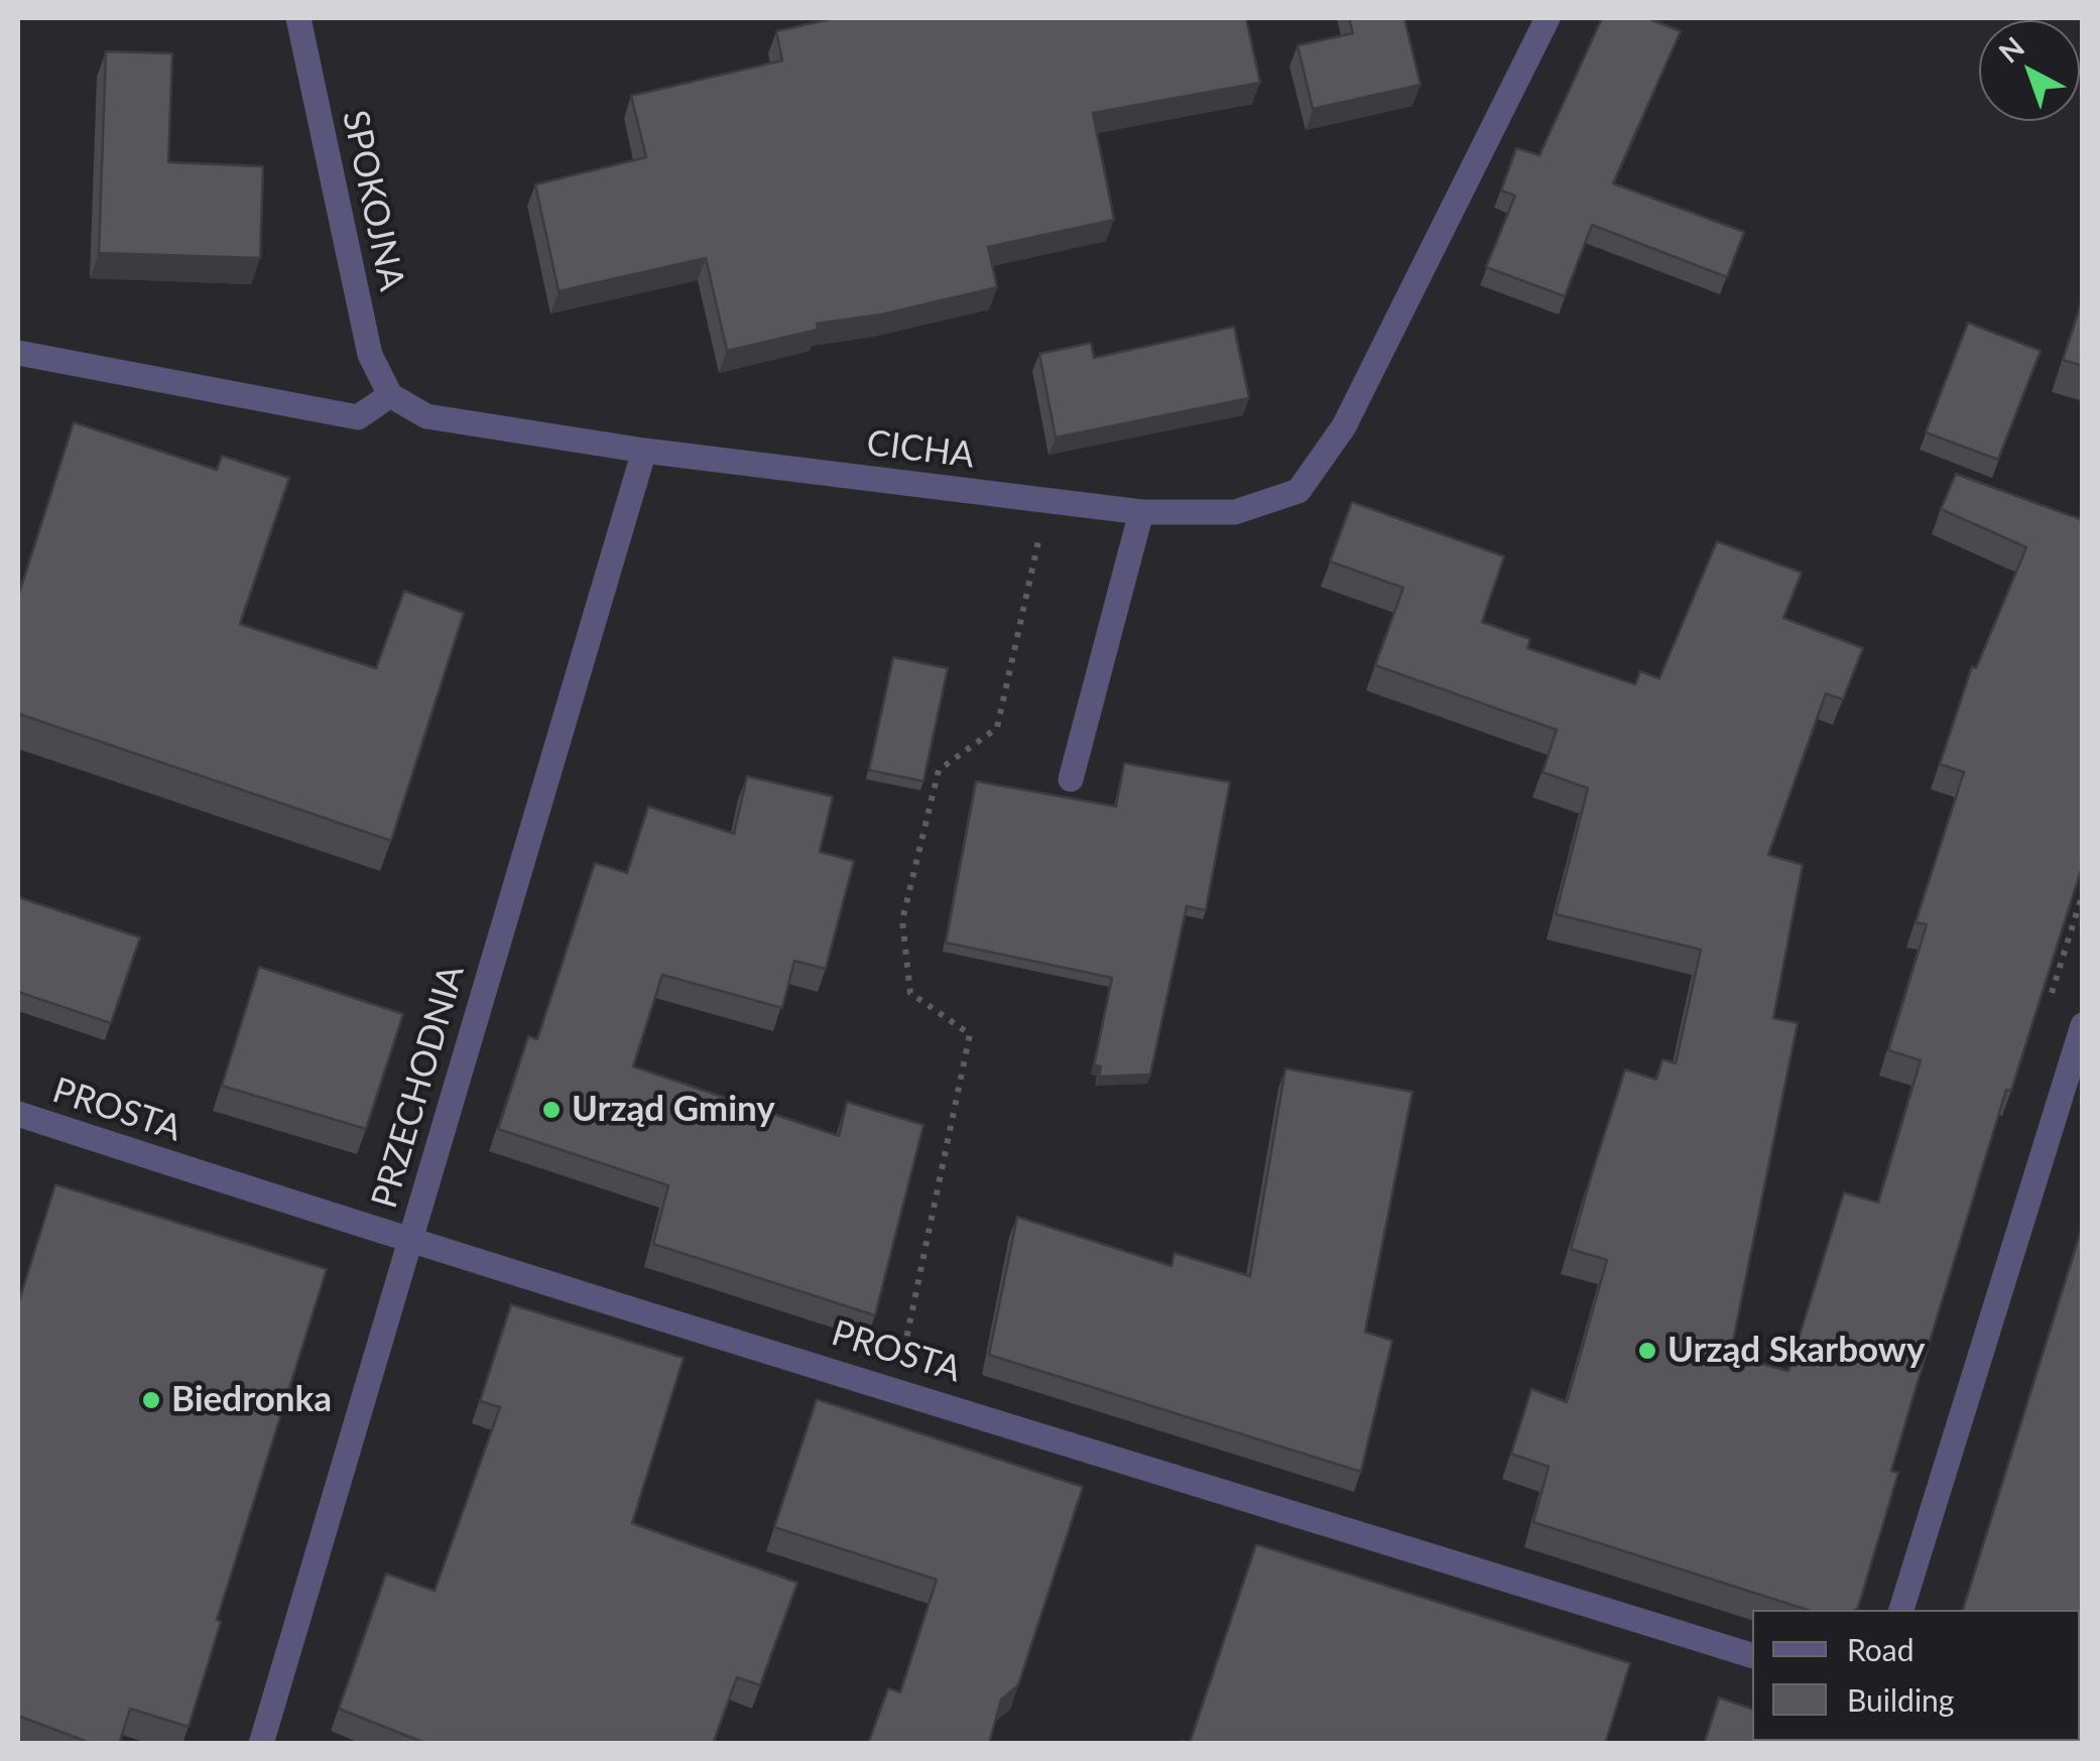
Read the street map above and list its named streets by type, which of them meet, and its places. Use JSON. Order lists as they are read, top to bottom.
{
  "streets": {
    "street": [
      "SPOKOJNA",
      "CICHA",
      "PRZECHODNIA",
      "PROSTA"
    ]
  },
  "crossings": [
    ["SPOKOJNA", "CICHA"],
    ["CICHA", "PRZECHODNIA"],
    ["PRZECHODNIA", "PROSTA"]
  ],
  "places": ["Urząd Gminy", "Urząd Skarbowy", "Biedronka"],
  "legend": ["Road", "Building"],
  "north": "top left"
}
